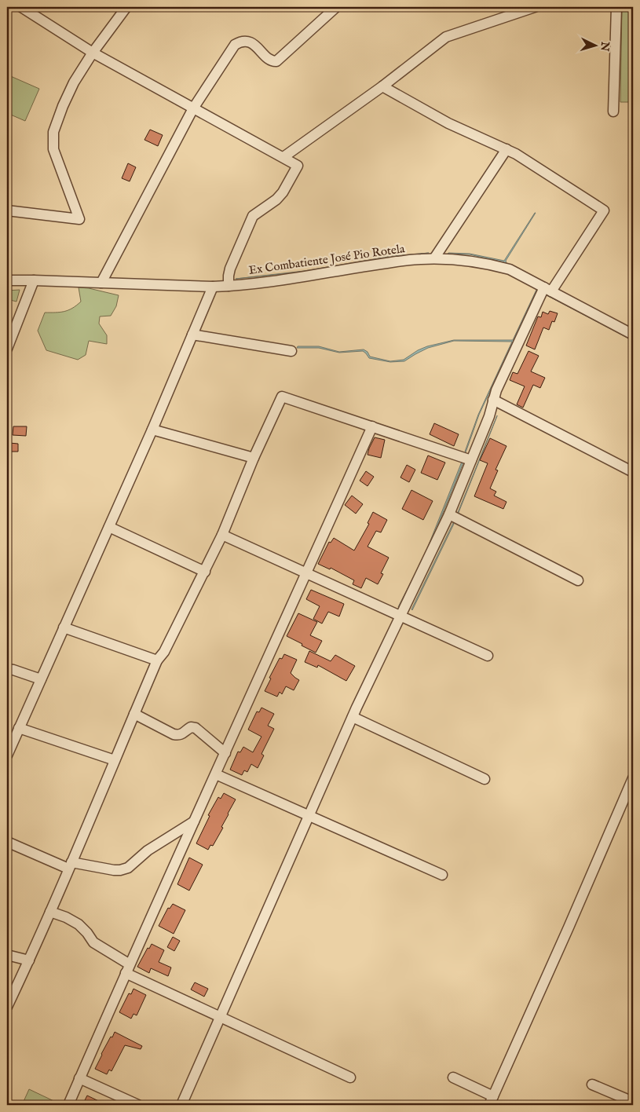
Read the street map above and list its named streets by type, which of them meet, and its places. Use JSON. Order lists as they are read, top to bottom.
{
  "streets": {
    "street": ["Ex Combatiente José Pio Rotela"]
  },
  "north": "right"
}
